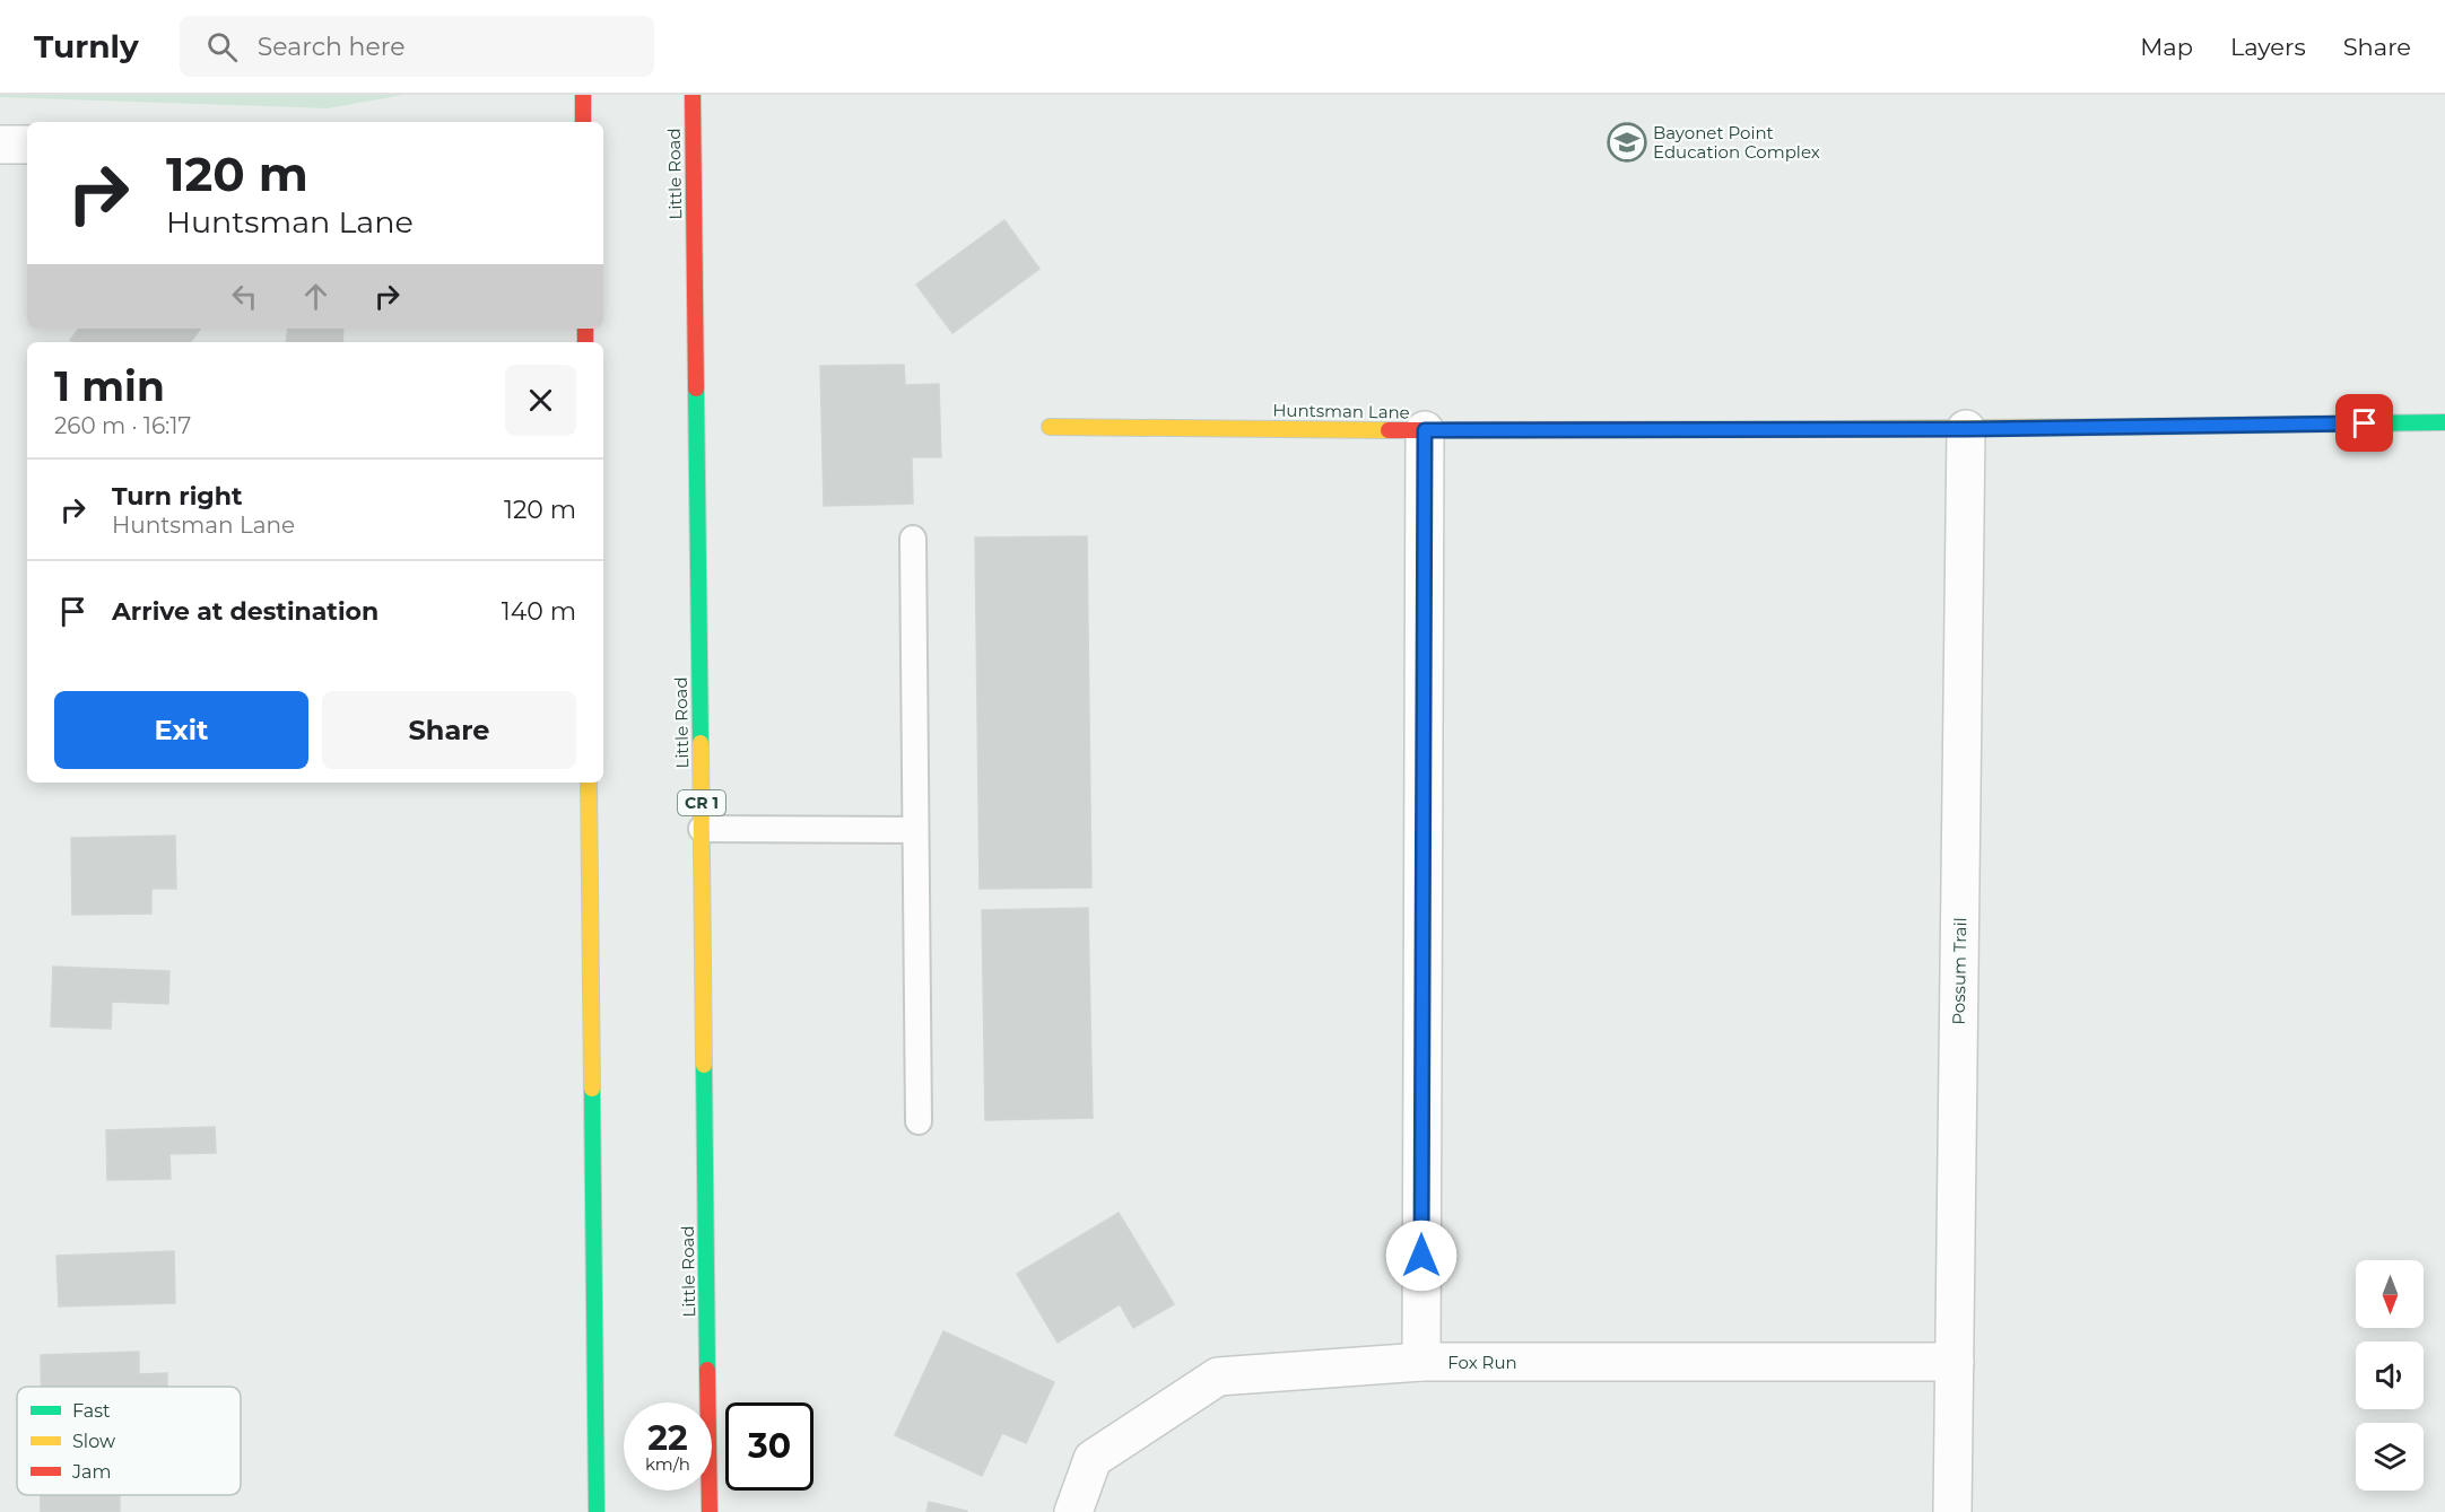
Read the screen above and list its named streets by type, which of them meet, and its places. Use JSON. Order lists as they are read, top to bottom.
{
  "streets": {
    "main road": ["Little Road", "Huntsman Lane", "CR 1"],
    "street": ["Possum Trail", "Fox Run"]
  },
  "crossings": [
    ["Huntsman Lane", "Possum Trail"],
    ["Possum Trail", "Fox Run"]
  ],
  "places": {
    "school or university": ["Bayonet Point Education Complex"]
  },
  "legend": ["Fast", "Slow", "Jam"],
  "north": "bottom",
  "page": {
    "header": "Turnly",
    "search": "Search here",
    "nav": ["Map", "Layers", "Share"],
    "turn": ["120 m", "Huntsman Lane"],
    "heading": ["1 min", "260 m · 16:17"],
    "list": [
      {
        "name": "Turn right",
        "note": "Huntsman Lane",
        "value": "120 m"
      },
      {
        "name": "Arrive at destination",
        "value": "140 m"
      }
    ],
    "buttons": ["Exit", "Share"],
    "speed": "22 km/h",
    "limit": "30"
  }
}
